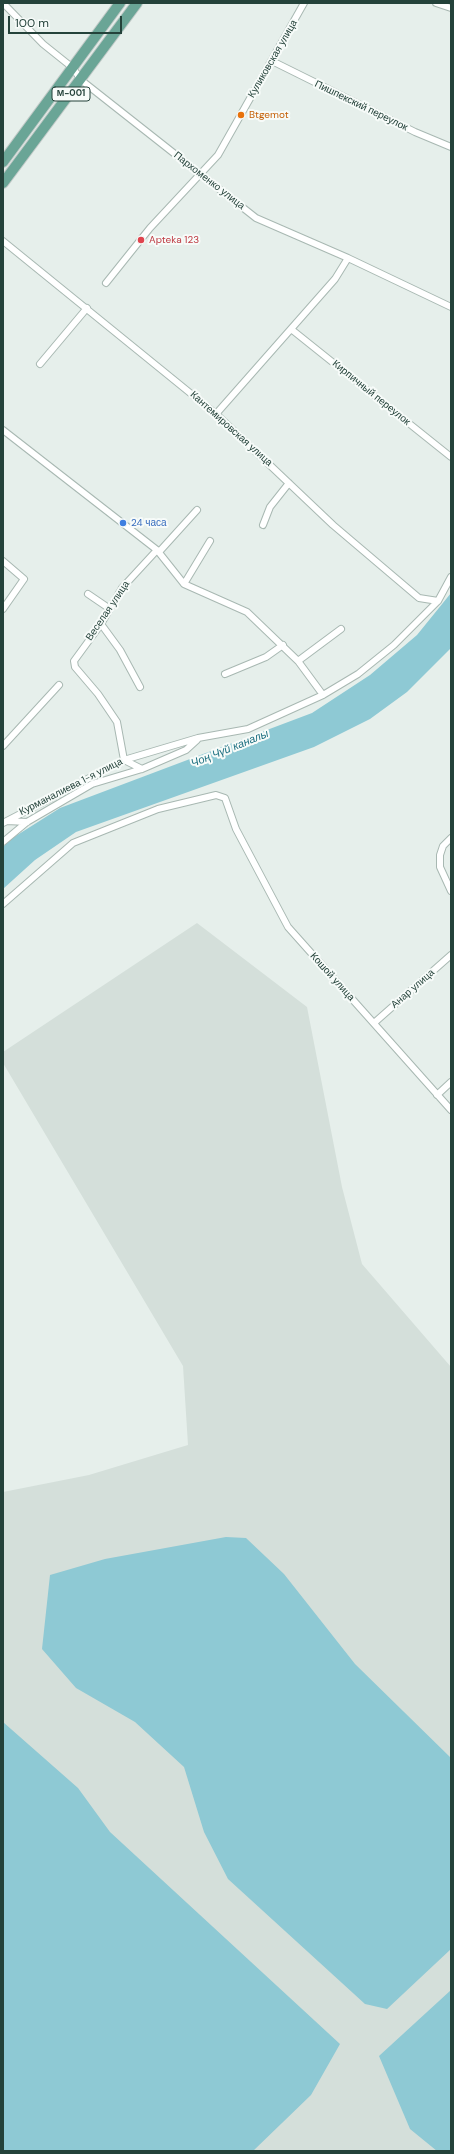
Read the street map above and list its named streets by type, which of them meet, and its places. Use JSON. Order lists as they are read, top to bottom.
{
  "streets": {
    "main road": ["М-001"],
    "street": [
      "Куликовская улица",
      "Пишпекский переулок",
      "Пархоменко улица",
      "Кирпичный переулок",
      "Кантемировская улица",
      "Веселая улица",
      "Курманалиева 1-я улица",
      "Кошой улица",
      "Анар улица"
    ]
  },
  "crossings": [
    ["Куликовская улица", "Пишпекский переулок"],
    ["Куликовская улица", "Пархоменко улица"],
    ["М-001", "Пархоменко улица"],
    ["Кантемировская улица", "Курманалиева 1-я улица"],
    ["Веселая улица", "Курманалиева 1-я улица"],
    ["Кошой улица", "Анар улица"]
  ],
  "water": ["Чоң Чүй каналы"],
  "places": ["Btgemot", "Apteka 123", "24 часа"],
  "scale_bar": "100 m"
}
